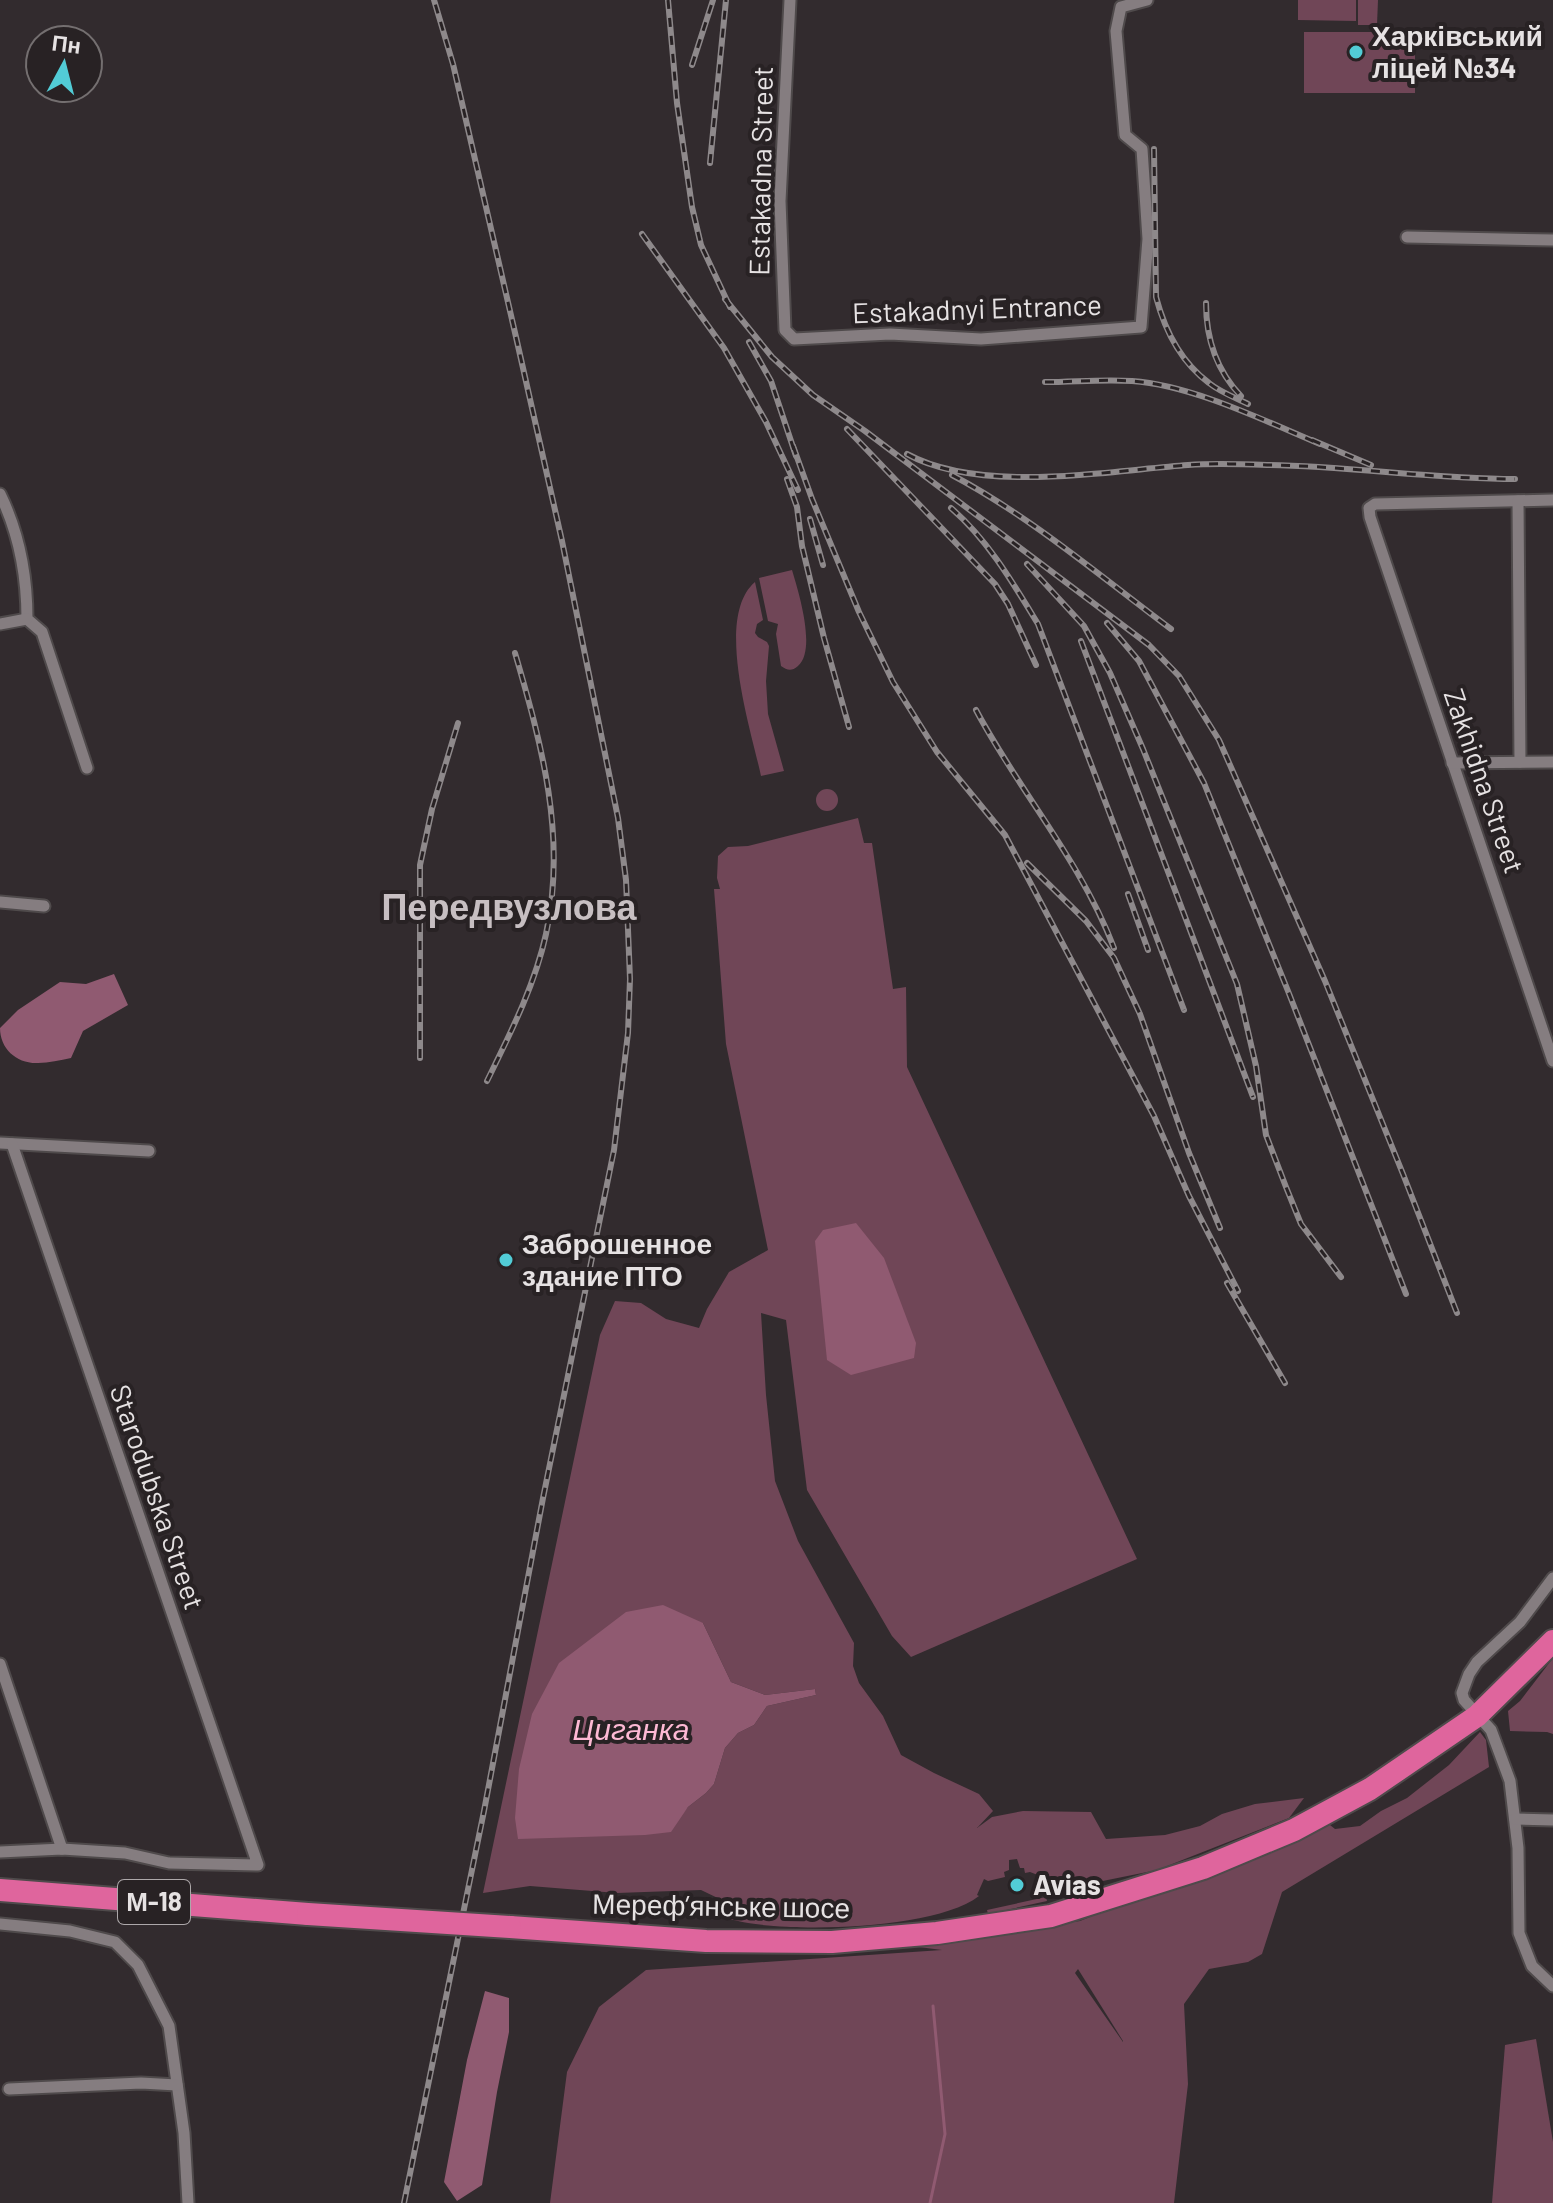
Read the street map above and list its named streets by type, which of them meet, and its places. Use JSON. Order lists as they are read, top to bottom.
{
  "streets": {
    "highway": ["М-18", "Мереф’янське шосе"],
    "street": [
      "Estakadna Street",
      "Estakadnyi Entrance",
      "Zakhidna Street",
      "Starodubska Street"
    ]
  },
  "crossings": [
    ["Estakadna Street", "Estakadnyi Entrance"]
  ],
  "districts": ["Передвузлова"],
  "water": ["Циганка"],
  "places": ["Харківський ліцей №34", "Заброшенное здание ПТО", "Avias"],
  "north": "top"
}
